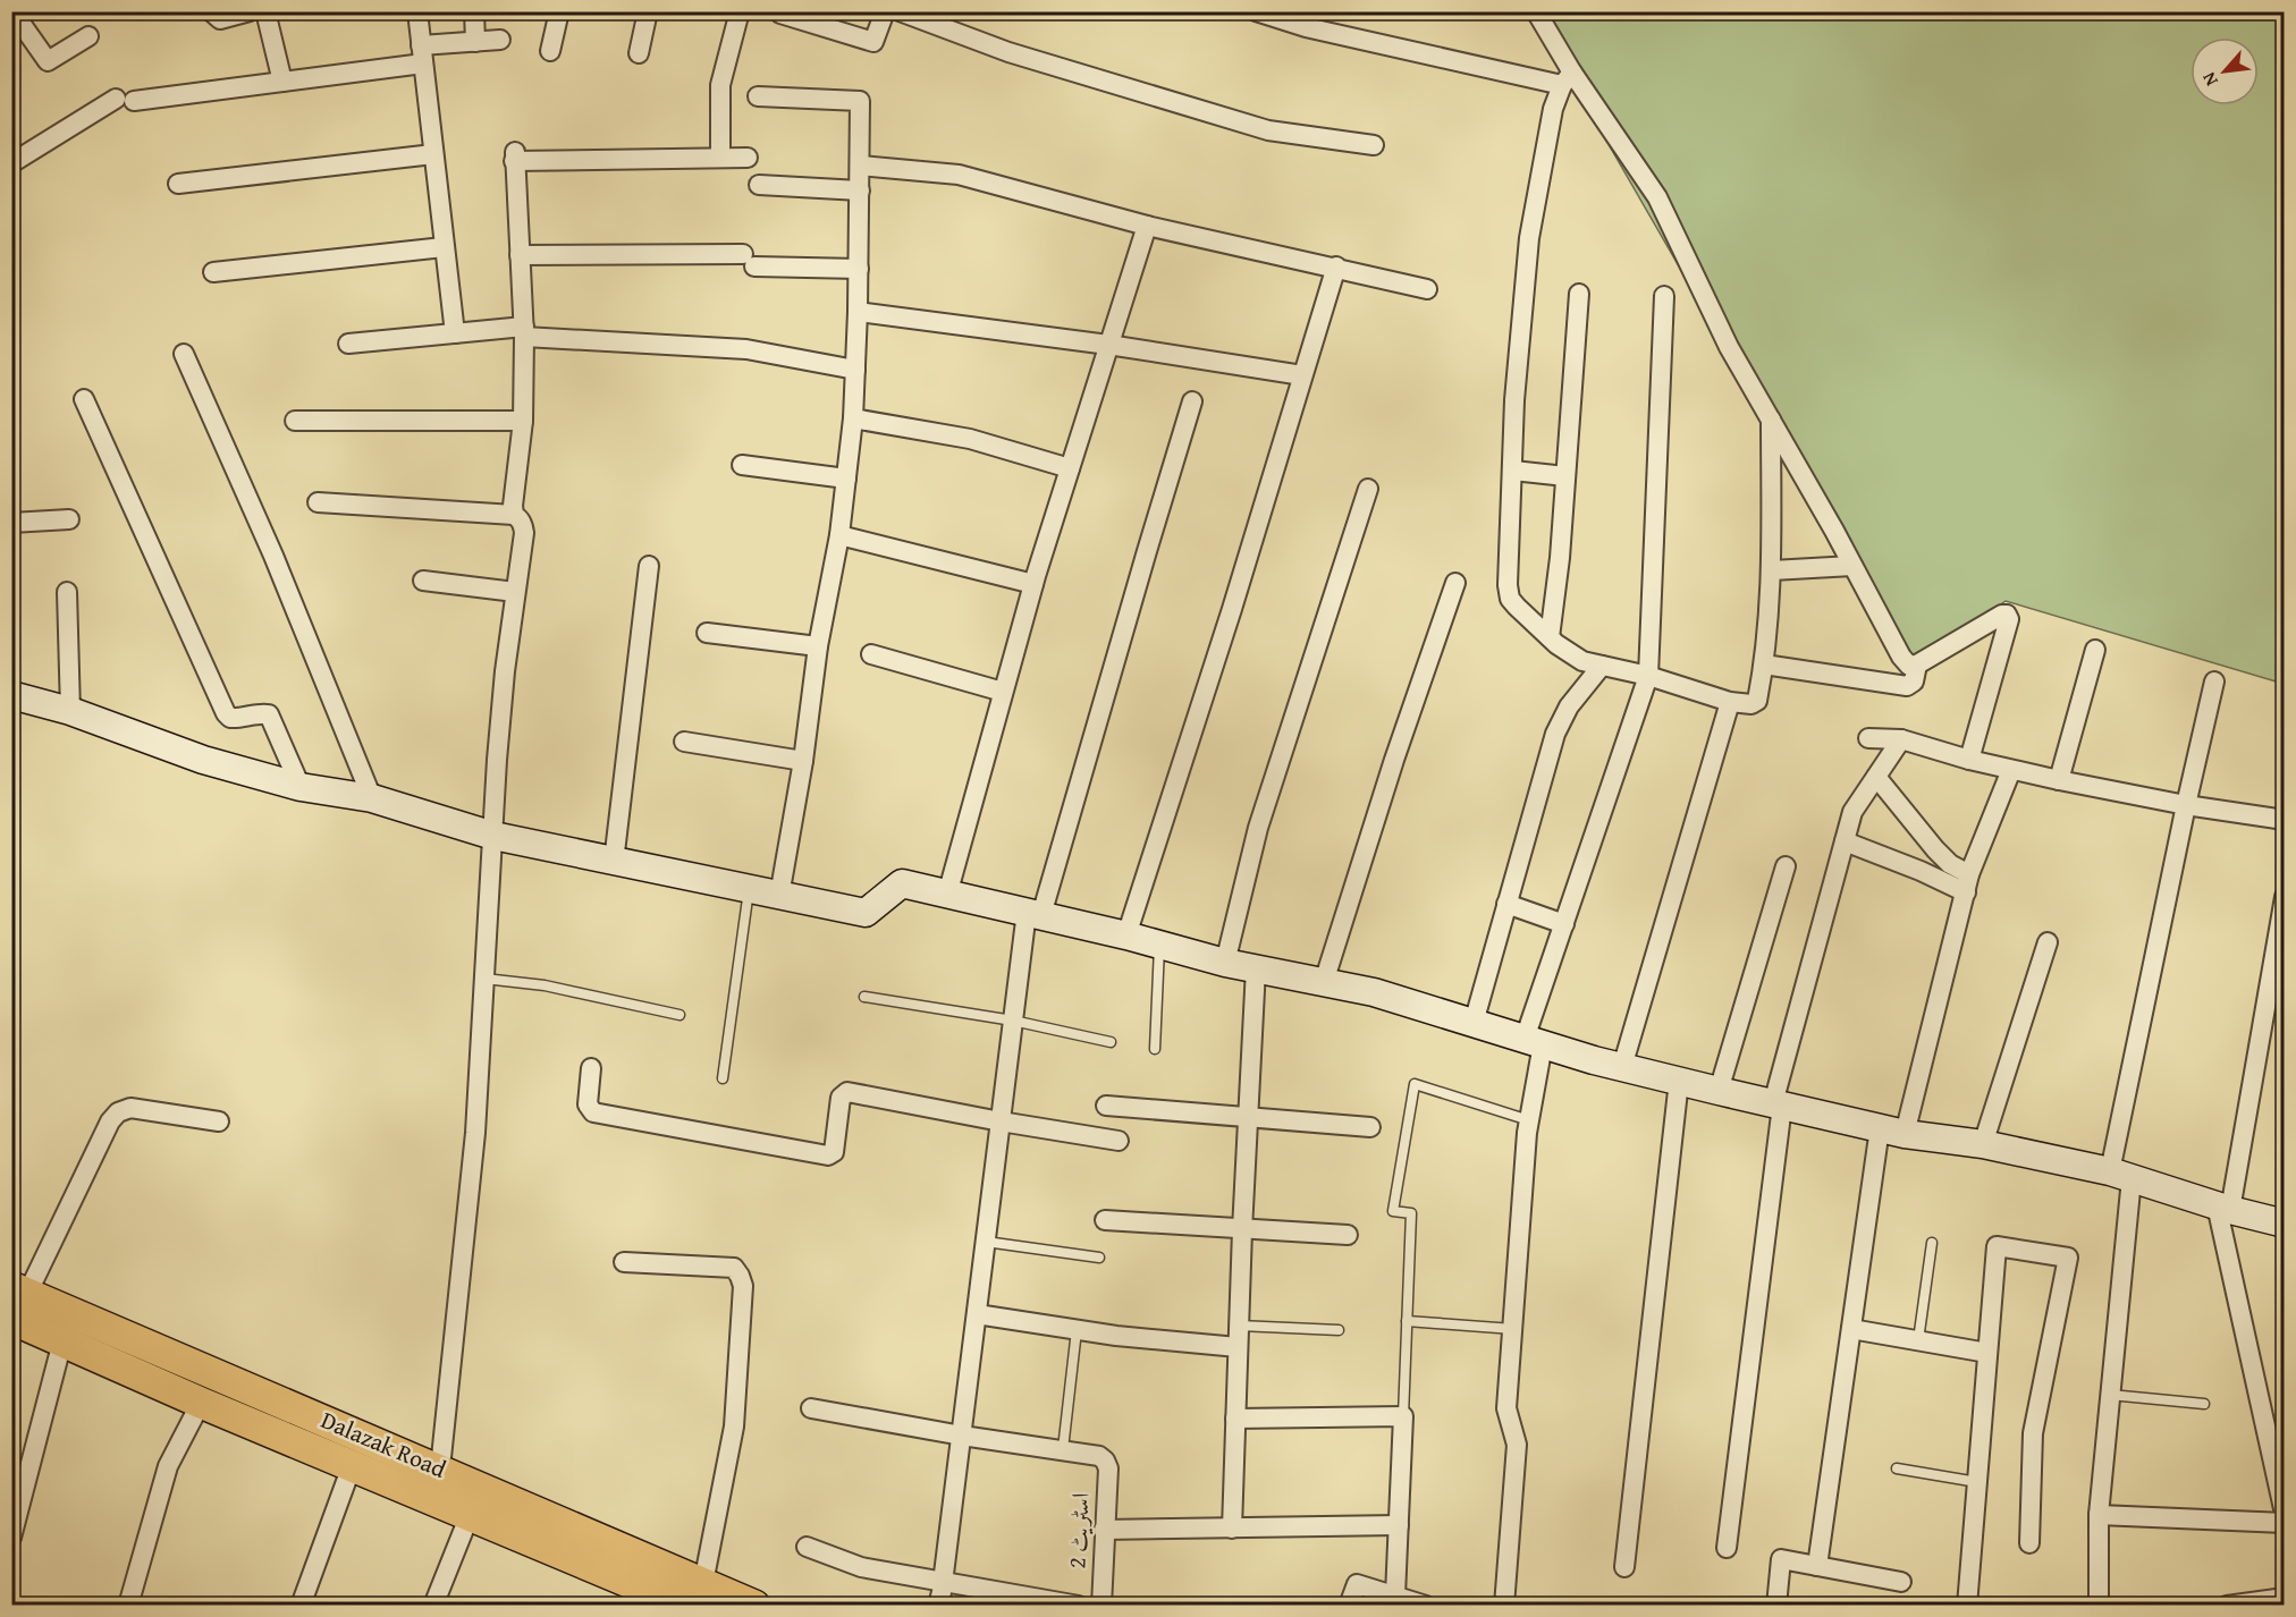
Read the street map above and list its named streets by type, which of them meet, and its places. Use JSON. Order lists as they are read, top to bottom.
{
  "streets": {
    "main road": ["Dalazak Road"],
    "street": ["اسٹریٹ 2"]
  },
  "north": "bottom left"
}
